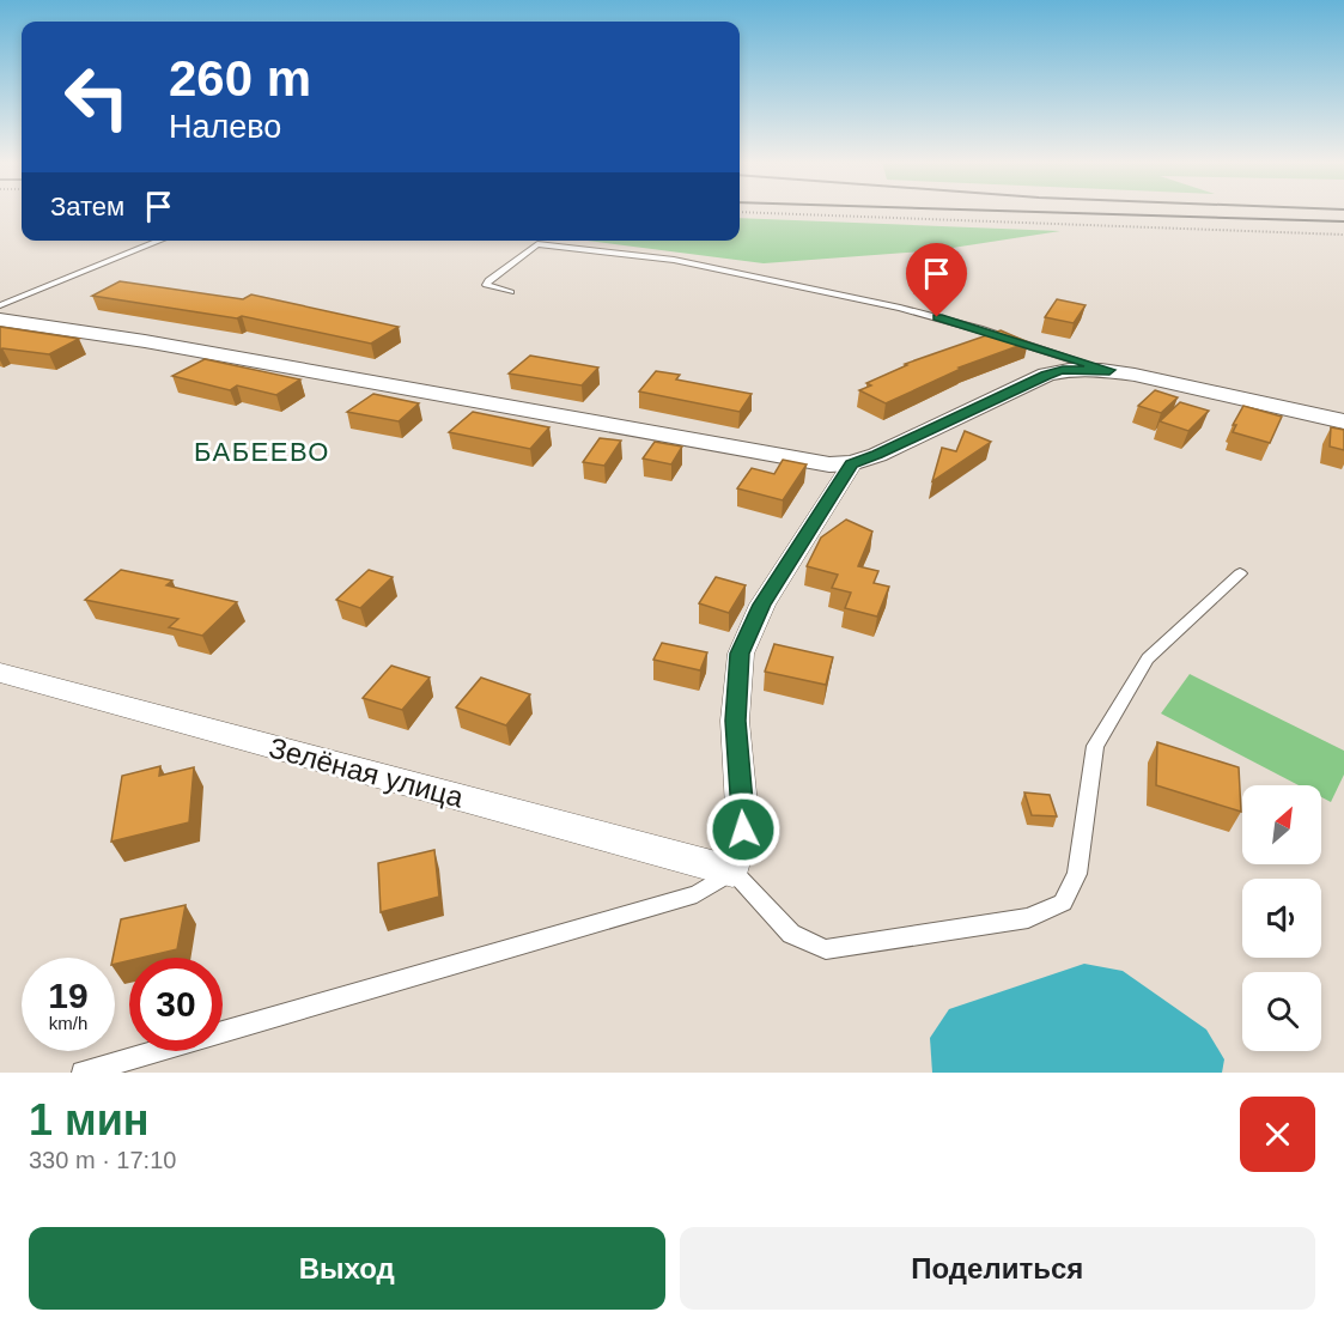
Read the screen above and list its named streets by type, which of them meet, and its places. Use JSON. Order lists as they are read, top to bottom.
{
  "streets": {
    "street": ["Зелёная улица"]
  },
  "districts": ["БАБЕЕВО"],
  "north": "top right",
  "page": {
    "turn": ["260 m", "Налево"],
    "then": "Затем",
    "speed": "19 km/h",
    "limit": "30",
    "heading": ["1 мин", "330 m · 17:10"],
    "buttons": ["Выход", "Поделиться"]
  }
}
